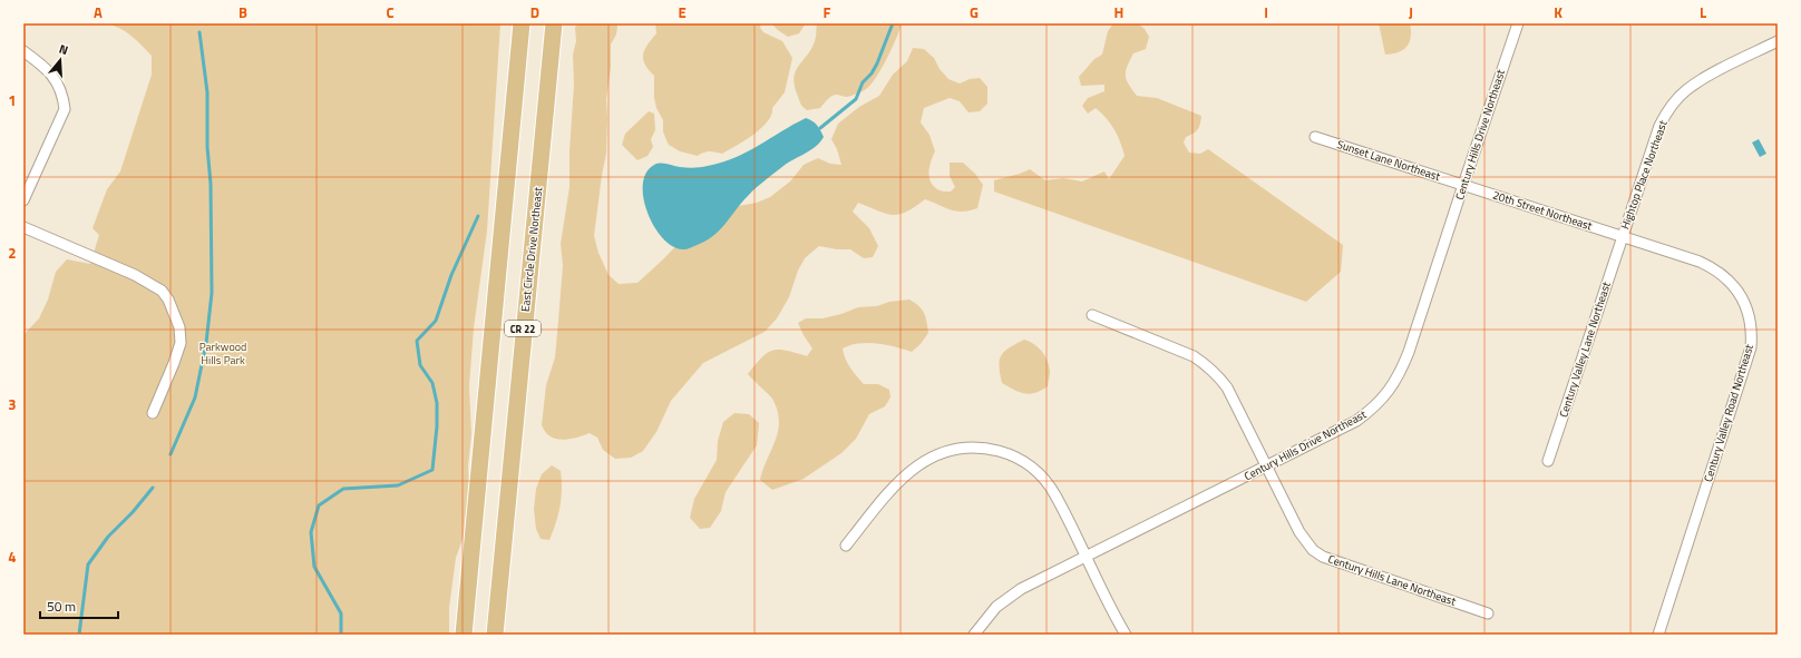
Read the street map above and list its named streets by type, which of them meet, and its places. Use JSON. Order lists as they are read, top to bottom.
{
  "streets": {
    "main road": ["East Circle Drive Northeast", "CR 22"],
    "street": [
      "Century Hills Drive Northeast",
      "Sunset Lane Northeast",
      "Hightop Place Northeast",
      "20th Street Northeast",
      "Century Valley Lane Northeast",
      "Century Valley Road Northeast",
      "Century Hills Lane Northeast"
    ]
  },
  "crossings": [
    ["Century Hills Drive Northeast", "Sunset Lane Northeast"],
    ["Century Hills Drive Northeast", "20th Street Northeast"],
    ["Century Hills Drive Northeast", "Century Hills Lane Northeast"],
    ["Sunset Lane Northeast", "20th Street Northeast"],
    ["Hightop Place Northeast", "20th Street Northeast"],
    ["Hightop Place Northeast", "Century Valley Lane Northeast"],
    ["Hightop Place Northeast", "Century Valley Road Northeast"],
    ["20th Street Northeast", "Century Valley Lane Northeast"],
    ["20th Street Northeast", "Century Valley Road Northeast"],
    ["Century Valley Lane Northeast", "Century Valley Road Northeast"]
  ],
  "parks": ["Parkwood Hills Park"],
  "scale_bar": "50 m",
  "north": "top",
  "grid": {
    "columns": [
      "A",
      "B",
      "C",
      "D",
      "E",
      "F",
      "G",
      "H",
      "I",
      "J",
      "K",
      "L"
    ],
    "rows": [
      "1",
      "2",
      "3",
      "4"
    ]
  }
}
